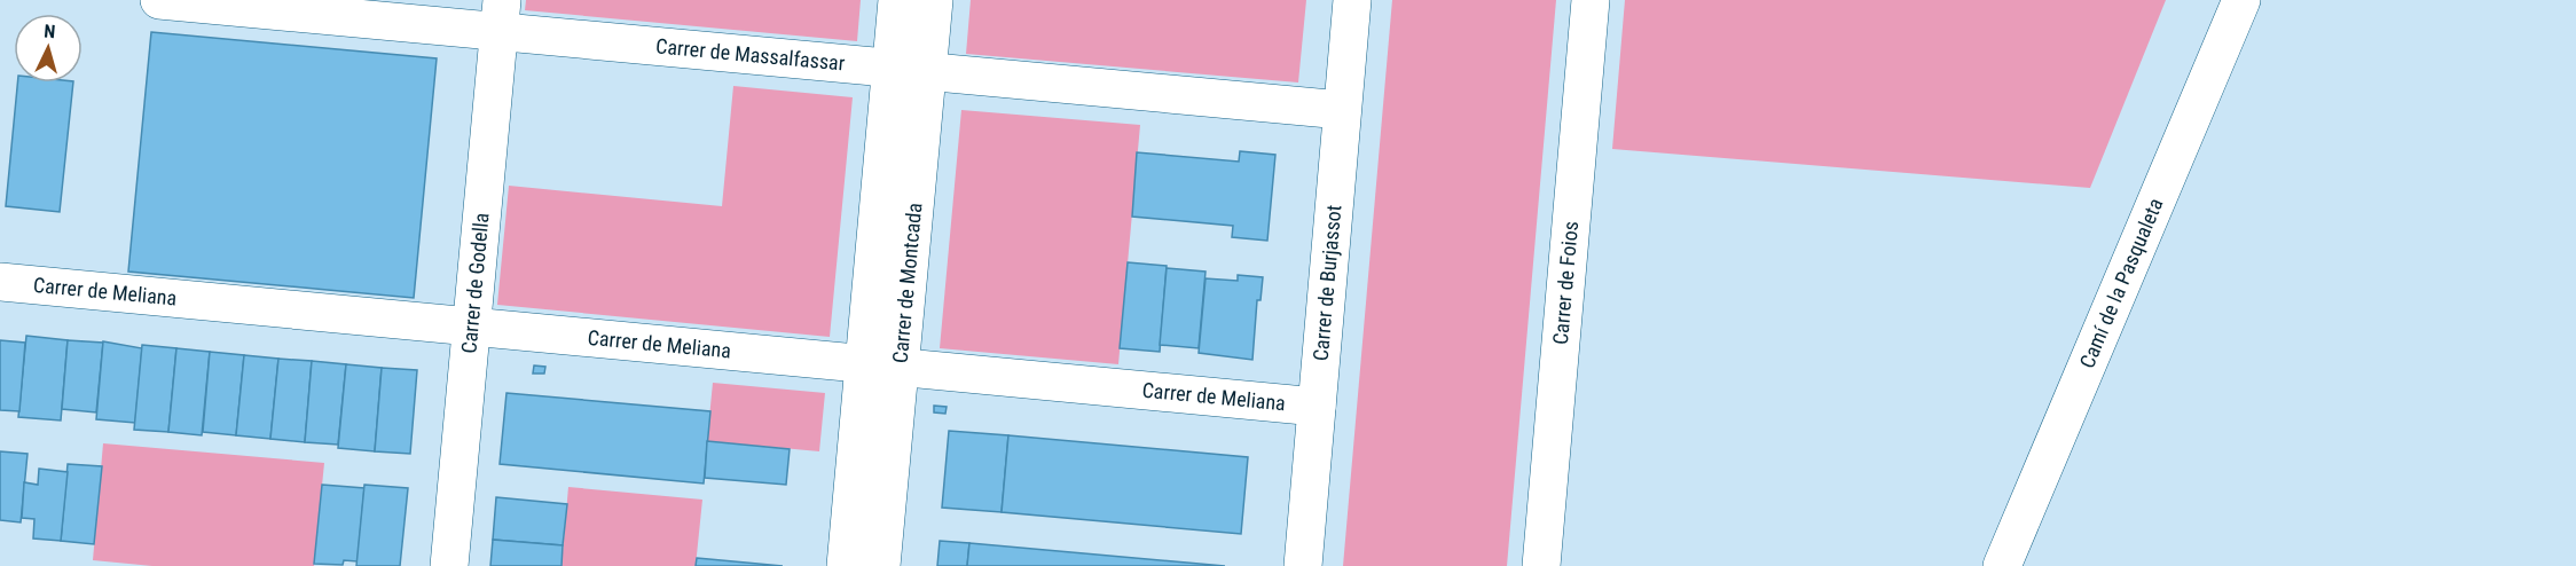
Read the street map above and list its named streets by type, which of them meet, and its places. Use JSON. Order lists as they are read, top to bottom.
{
  "streets": {
    "street": [
      "Carrer de Massalfassar",
      "Carrer de Godella",
      "Carrer de Montcada",
      "Carrer de Burjassot",
      "Carrer de Foios",
      "Camí de la Pasqualeta",
      "Carrer de Meliana"
    ]
  },
  "crossings": [
    ["Carrer de Massalfassar", "Carrer de Godella"],
    ["Carrer de Massalfassar", "Carrer de Montcada"],
    ["Carrer de Massalfassar", "Carrer de Burjassot"],
    ["Carrer de Godella", "Carrer de Meliana"],
    ["Carrer de Montcada", "Carrer de Meliana"],
    ["Carrer de Burjassot", "Carrer de Meliana"]
  ],
  "north": "top"
}
